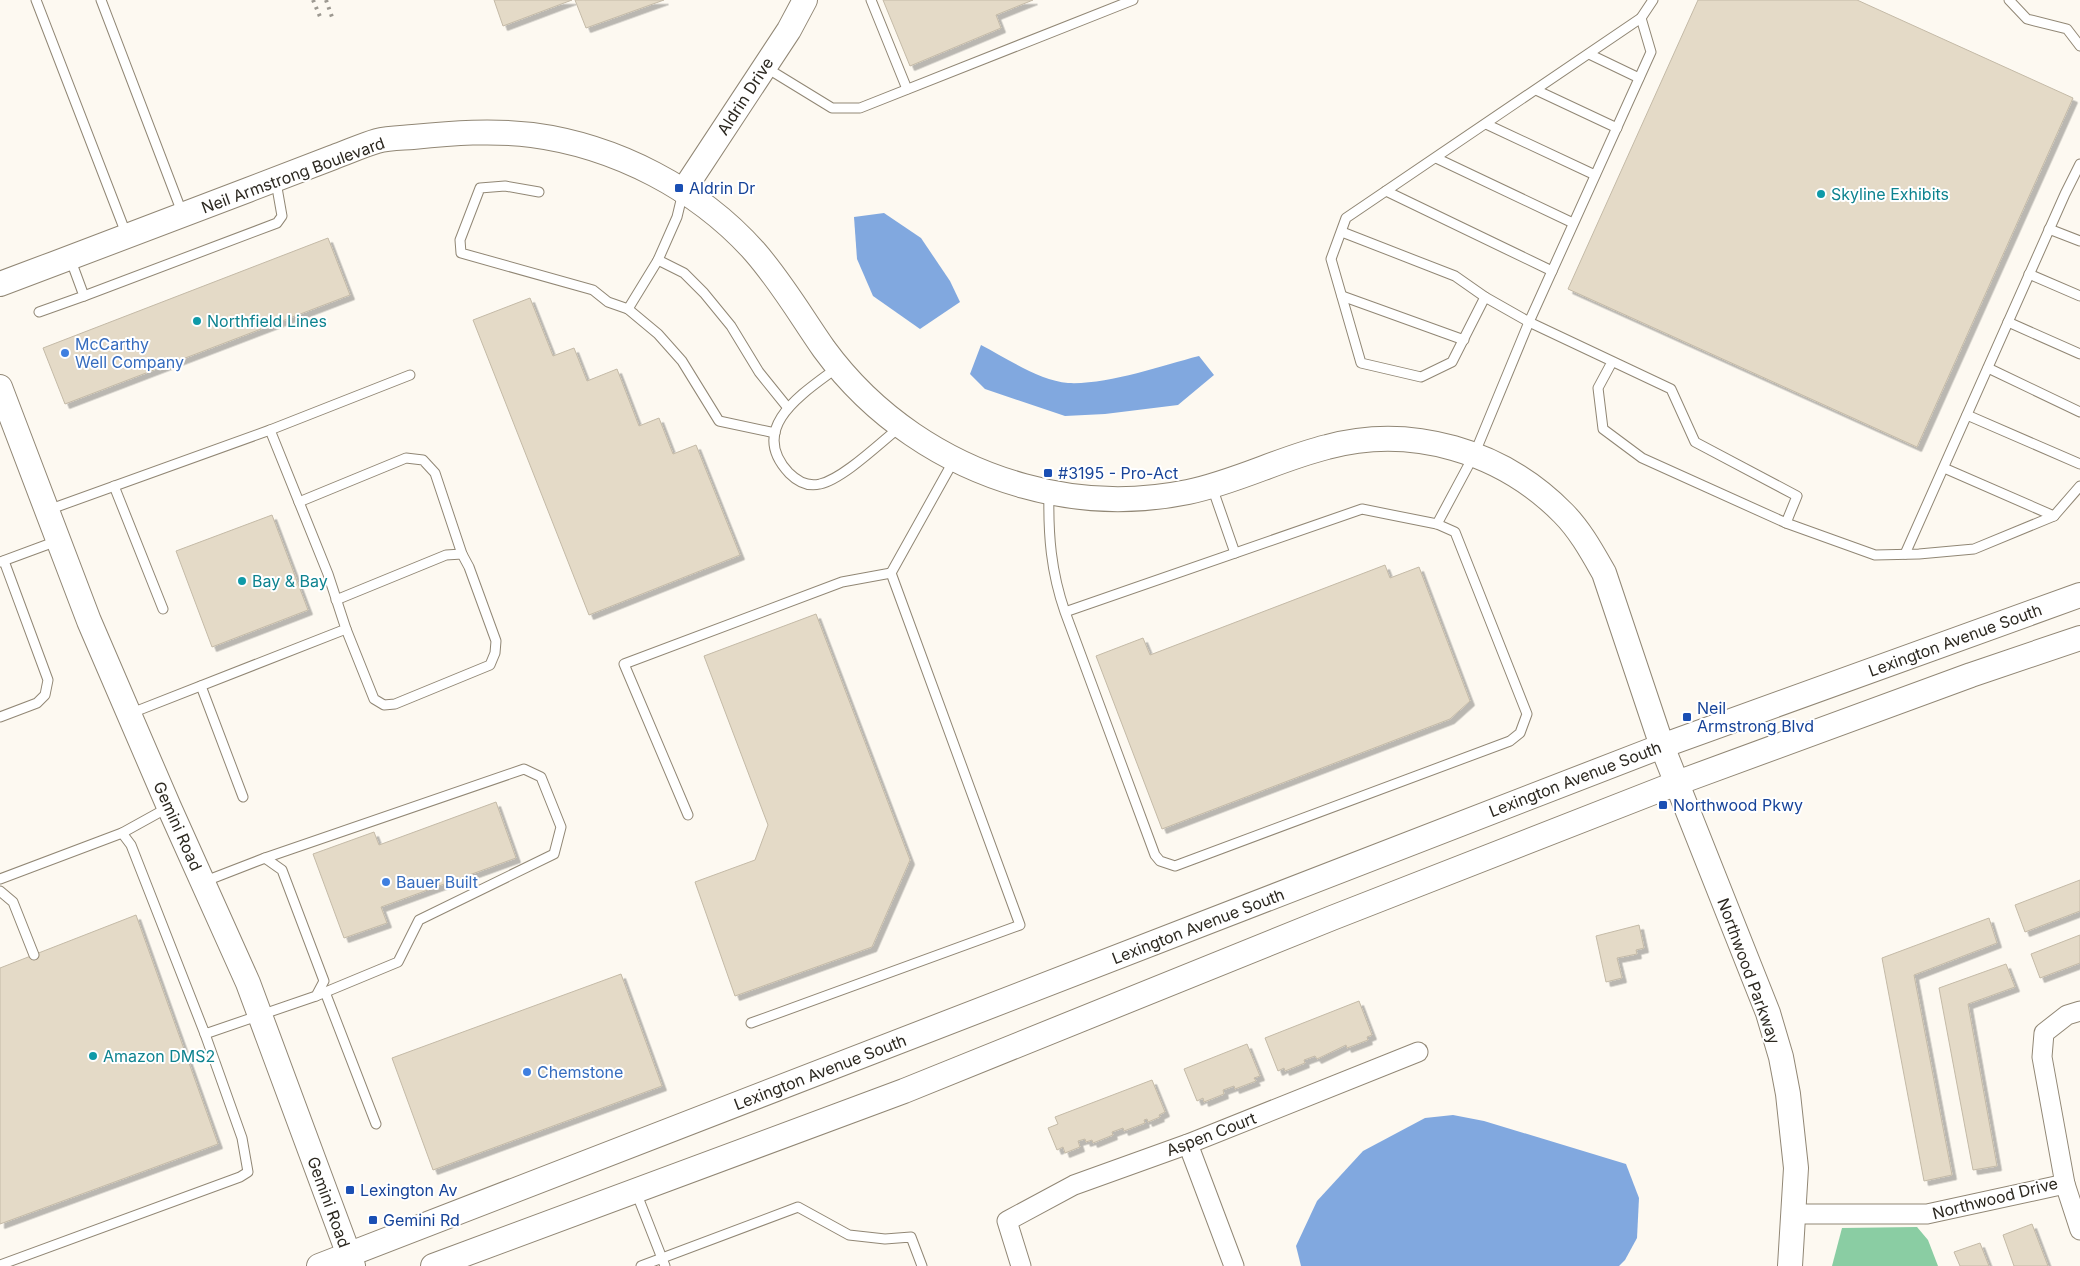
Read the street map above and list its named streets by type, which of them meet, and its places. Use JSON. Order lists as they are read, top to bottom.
{
  "streets": {
    "street": [
      "Aldrin Drive",
      "Neil Armstrong Boulevard",
      "Lexington Avenue South",
      "Gemini Road",
      "Northwood Parkway",
      "Aspen Court",
      "Northwood Drive"
    ]
  },
  "crossings": [
    ["Aldrin Drive", "Neil Armstrong Boulevard"],
    ["Neil Armstrong Boulevard", "Lexington Avenue South"],
    ["Neil Armstrong Boulevard", "Northwood Parkway"],
    ["Lexington Avenue South", "Gemini Road"],
    ["Lexington Avenue South", "Northwood Parkway"],
    ["Northwood Parkway", "Northwood Drive"]
  ],
  "places": {
    "transit": [
      "Aldrin Dr",
      "#3195 - Pro-Act",
      "Neil Armstrong Blvd",
      "Northwood Pkwy",
      "Lexington Av",
      "Gemini Rd"
    ],
    "other": [
      "Skyline Exhibits",
      "Northfield Lines",
      "McCarthy Well Company",
      "Bay & Bay",
      "Bauer Built",
      "Amazon DMS2",
      "Chemstone"
    ]
  }
}
